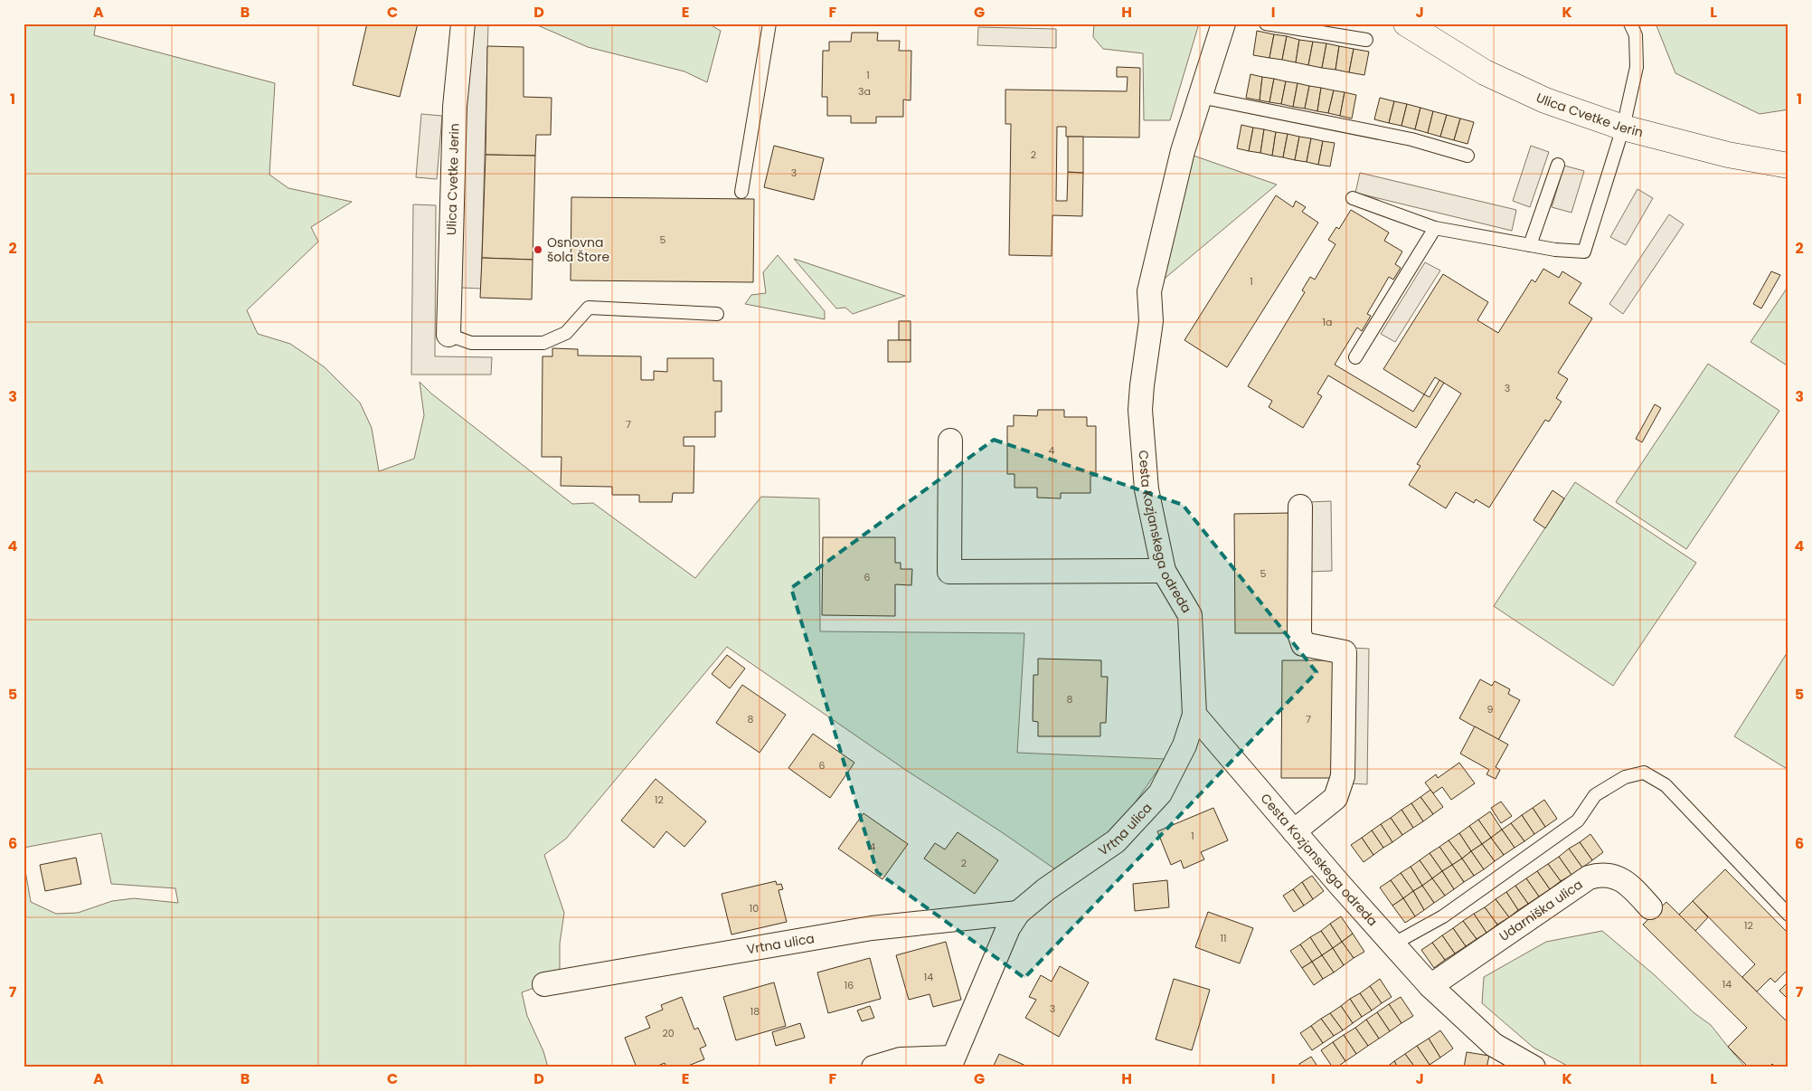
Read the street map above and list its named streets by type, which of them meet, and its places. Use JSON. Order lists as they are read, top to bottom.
{
  "streets": {
    "street": [
      "Ulica Cvetke Jerin",
      "Cesta Kozjanskega odreda",
      "Vrtna ulica",
      "Udarniška ulica"
    ]
  },
  "crossings": [
    ["Cesta Kozjanskega odreda", "Vrtna ulica"],
    ["Cesta Kozjanskega odreda", "Udarniška ulica"]
  ],
  "places": ["Osnovna šola Štore"],
  "house_numbers": [
    "1",
    "3a",
    "2",
    "3",
    "5",
    "1",
    "1a",
    "3",
    "7",
    "4",
    "5",
    "6",
    "8",
    "9",
    "8",
    "7",
    "6",
    "12",
    "1",
    "4",
    "2",
    "10",
    "12",
    "11",
    "14",
    "14",
    "16",
    "3",
    "18",
    "20"
  ],
  "grid": {
    "columns": [
      "A",
      "B",
      "C",
      "D",
      "E",
      "F",
      "G",
      "H",
      "I",
      "J",
      "K",
      "L"
    ],
    "rows": [
      "1",
      "2",
      "3",
      "4",
      "5",
      "6",
      "7"
    ]
  }
}
